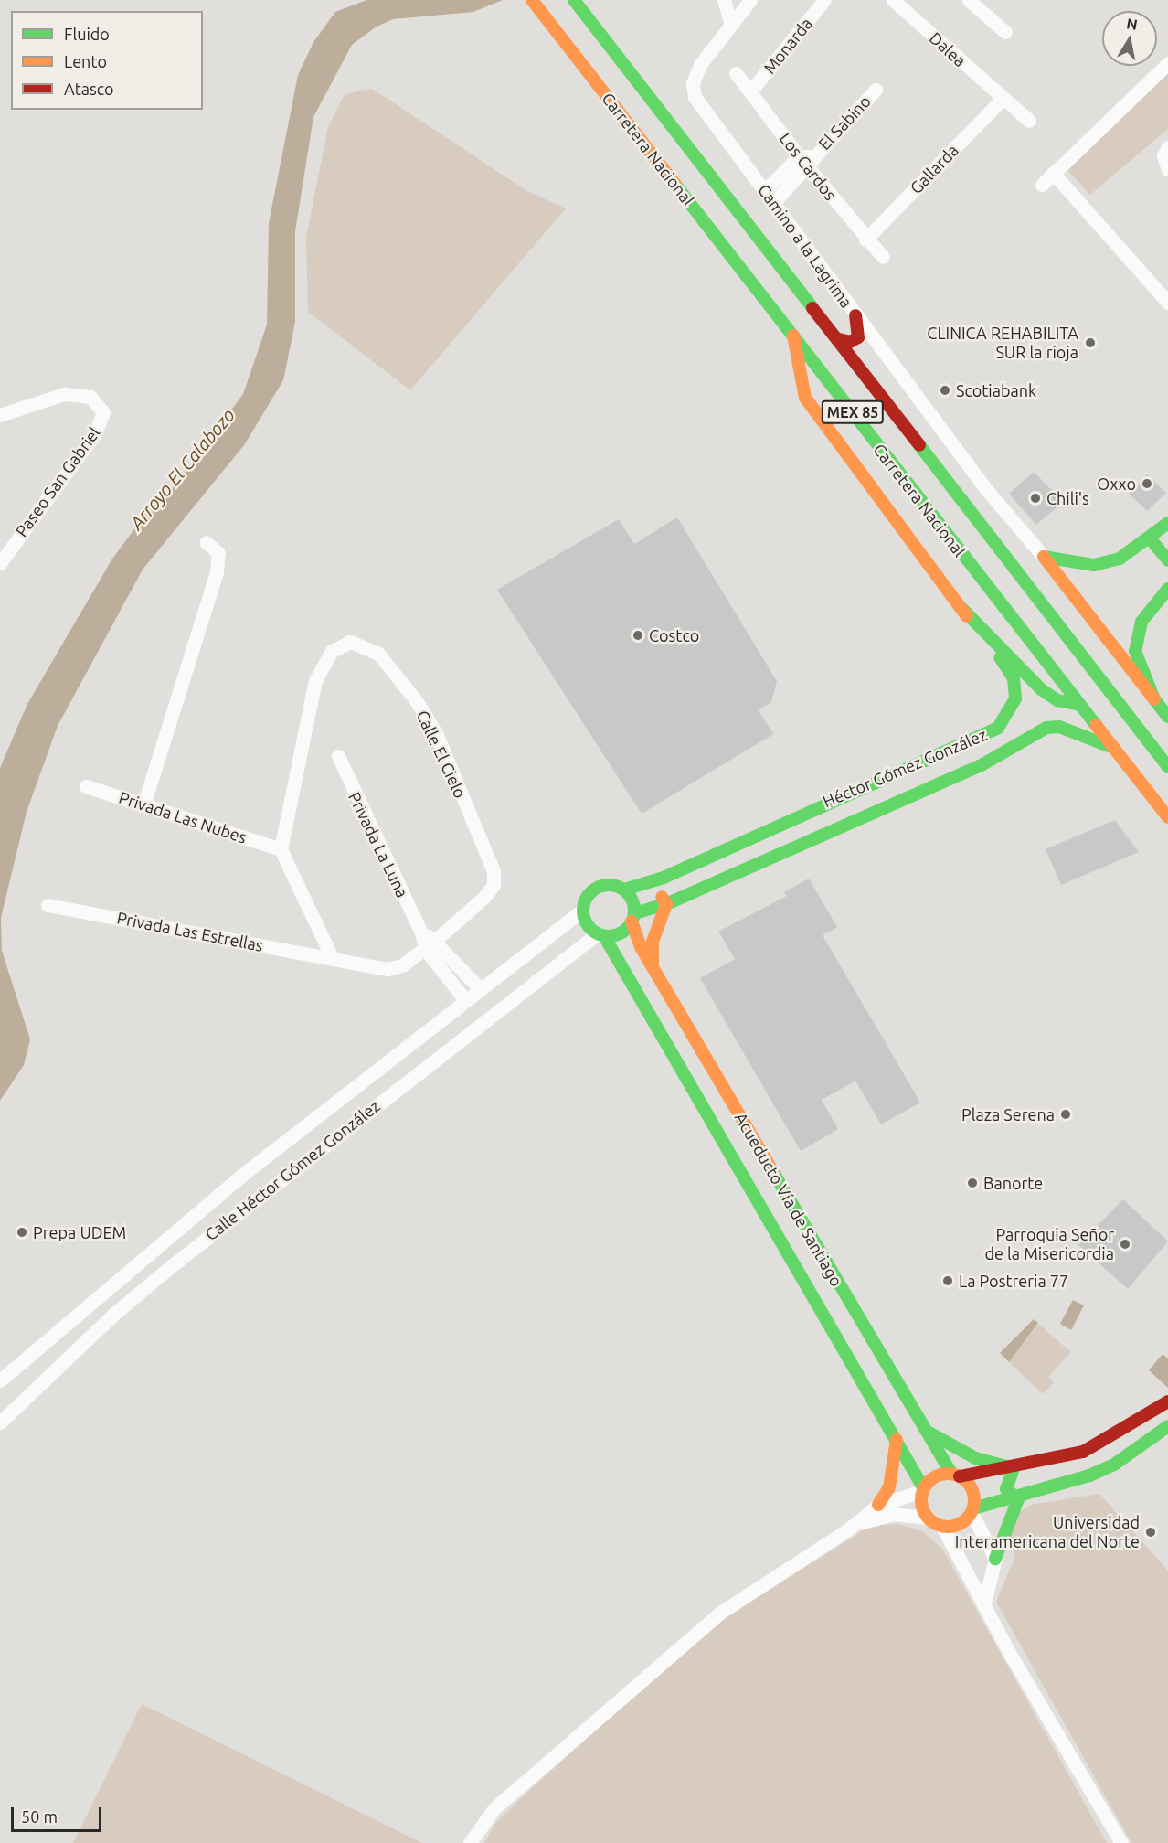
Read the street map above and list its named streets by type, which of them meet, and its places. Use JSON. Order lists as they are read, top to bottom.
{
  "streets": {
    "main road": [
      "Carretera Nacional",
      "MEX 85",
      "Héctor Gómez González",
      "Acueducto Vía de Santiago"
    ],
    "street": [
      "Monarda",
      "Dalea",
      "El Sabino",
      "Los Cardos",
      "Gallarda",
      "Camino a la Lagrima",
      "Paseo San Gabriel",
      "Calle El Cielo",
      "Privada Las Nubes",
      "Privada La Luna",
      "Privada Las Estrellas",
      "Calle Héctor Gómez González"
    ]
  },
  "crossings": [
    ["Monarda", "Los Cardos"],
    ["Dalea", "Gallarda"],
    ["El Sabino", "Los Cardos"],
    ["El Sabino", "Camino a la Lagrima"],
    ["Carretera Nacional", "Héctor Gómez González"],
    ["Los Cardos", "Gallarda"],
    ["Calle El Cielo", "Privada Las Nubes"],
    ["Calle El Cielo", "Privada La Luna"],
    ["Calle El Cielo", "Privada Las Estrellas"],
    ["Héctor Gómez González", "Calle Héctor Gómez González"],
    ["Héctor Gómez González", "Acueducto Vía de Santiago"],
    ["Calle Héctor Gómez González", "Acueducto Vía de Santiago"]
  ],
  "water": ["Arroyo El Calabozo"],
  "places": [
    "CLINICA REHABILITA SUR la rioja",
    "Scotiabank",
    "Oxxo",
    "Chili's",
    "Costco",
    "Plaza Serena",
    "Banorte",
    "Prepa UDEM",
    "Parroquia Señor de la Misericordia",
    "La Postreria 77",
    "Universidad Interamericana del Norte"
  ],
  "legend": ["Fluido", "Lento", "Atasco"],
  "scale_bar": "50 m",
  "north": "top"
}
